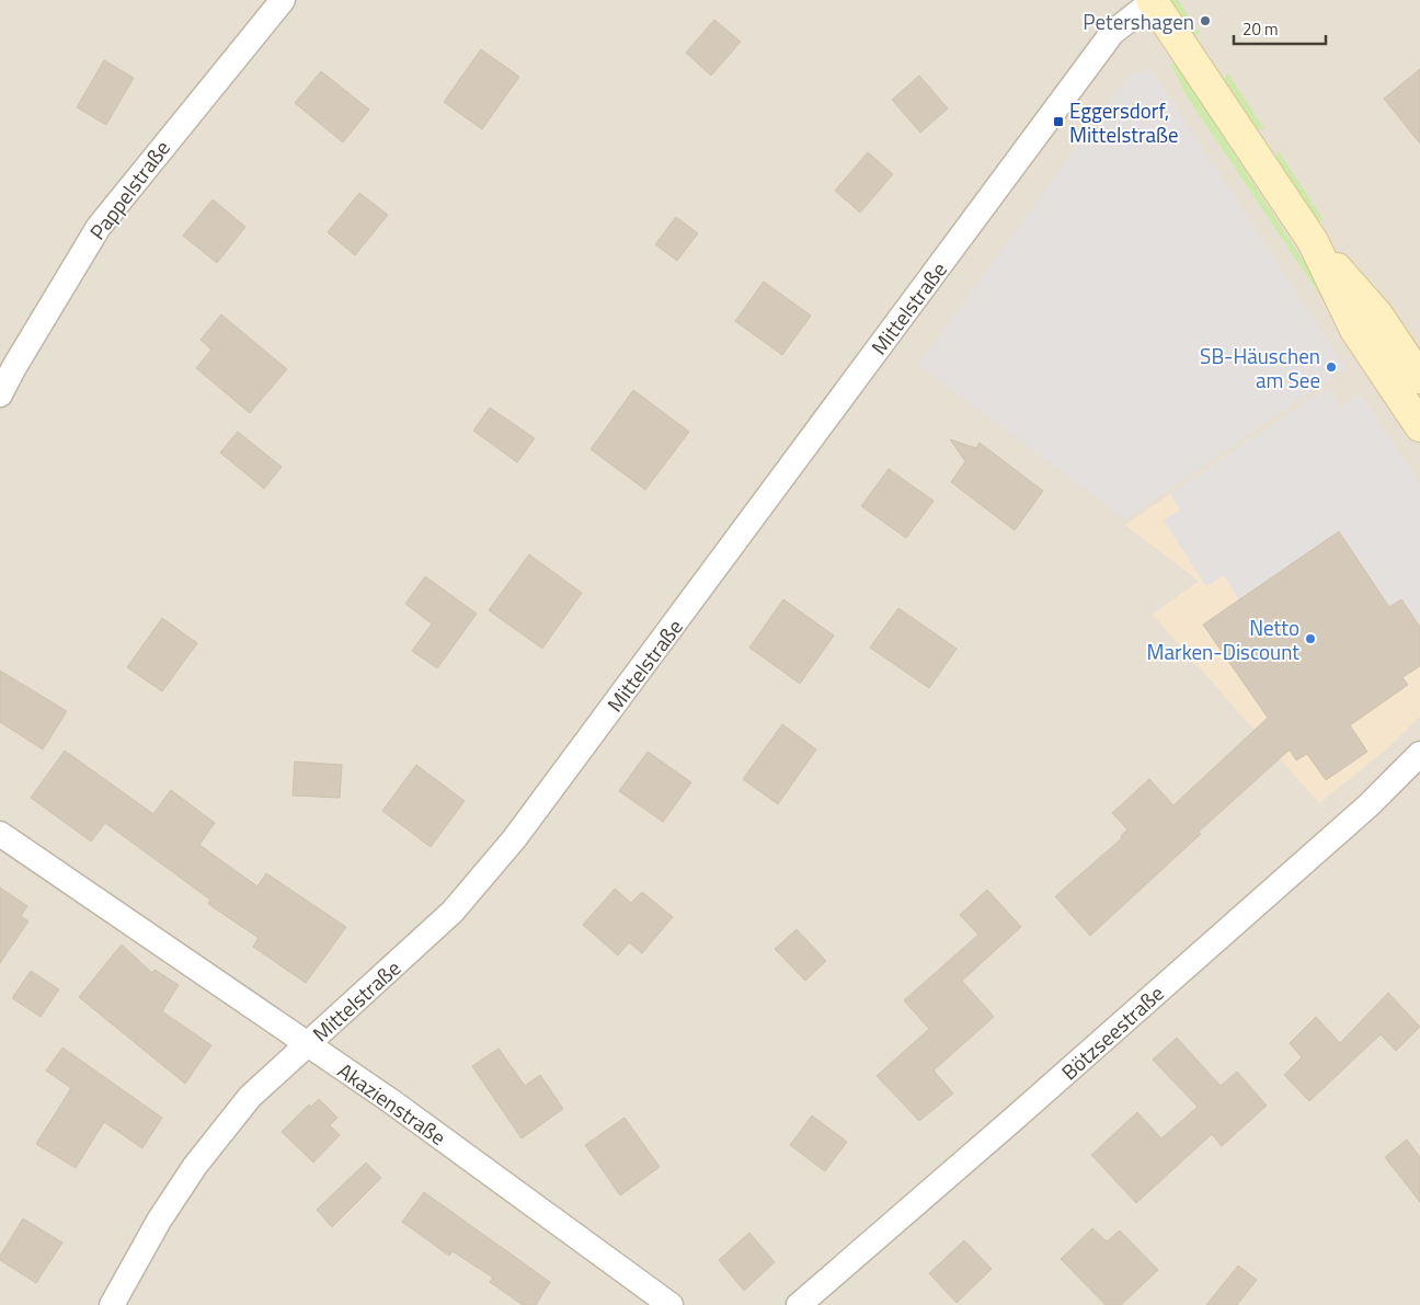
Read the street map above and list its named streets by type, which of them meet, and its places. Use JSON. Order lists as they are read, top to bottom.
{
  "streets": {
    "street": [
      "Pappelstraße",
      "Mittelstraße",
      "Bötzseestraße",
      "Akazienstraße"
    ]
  },
  "crossings": [
    ["Mittelstraße", "Akazienstraße"]
  ],
  "places": {
    "other": ["Petershagen", "SB-Häuschen am See", "Netto Marken-Discount"],
    "transit": ["Eggersdorf, Mittelstraße"]
  },
  "scale_bar": "20 m"
}
